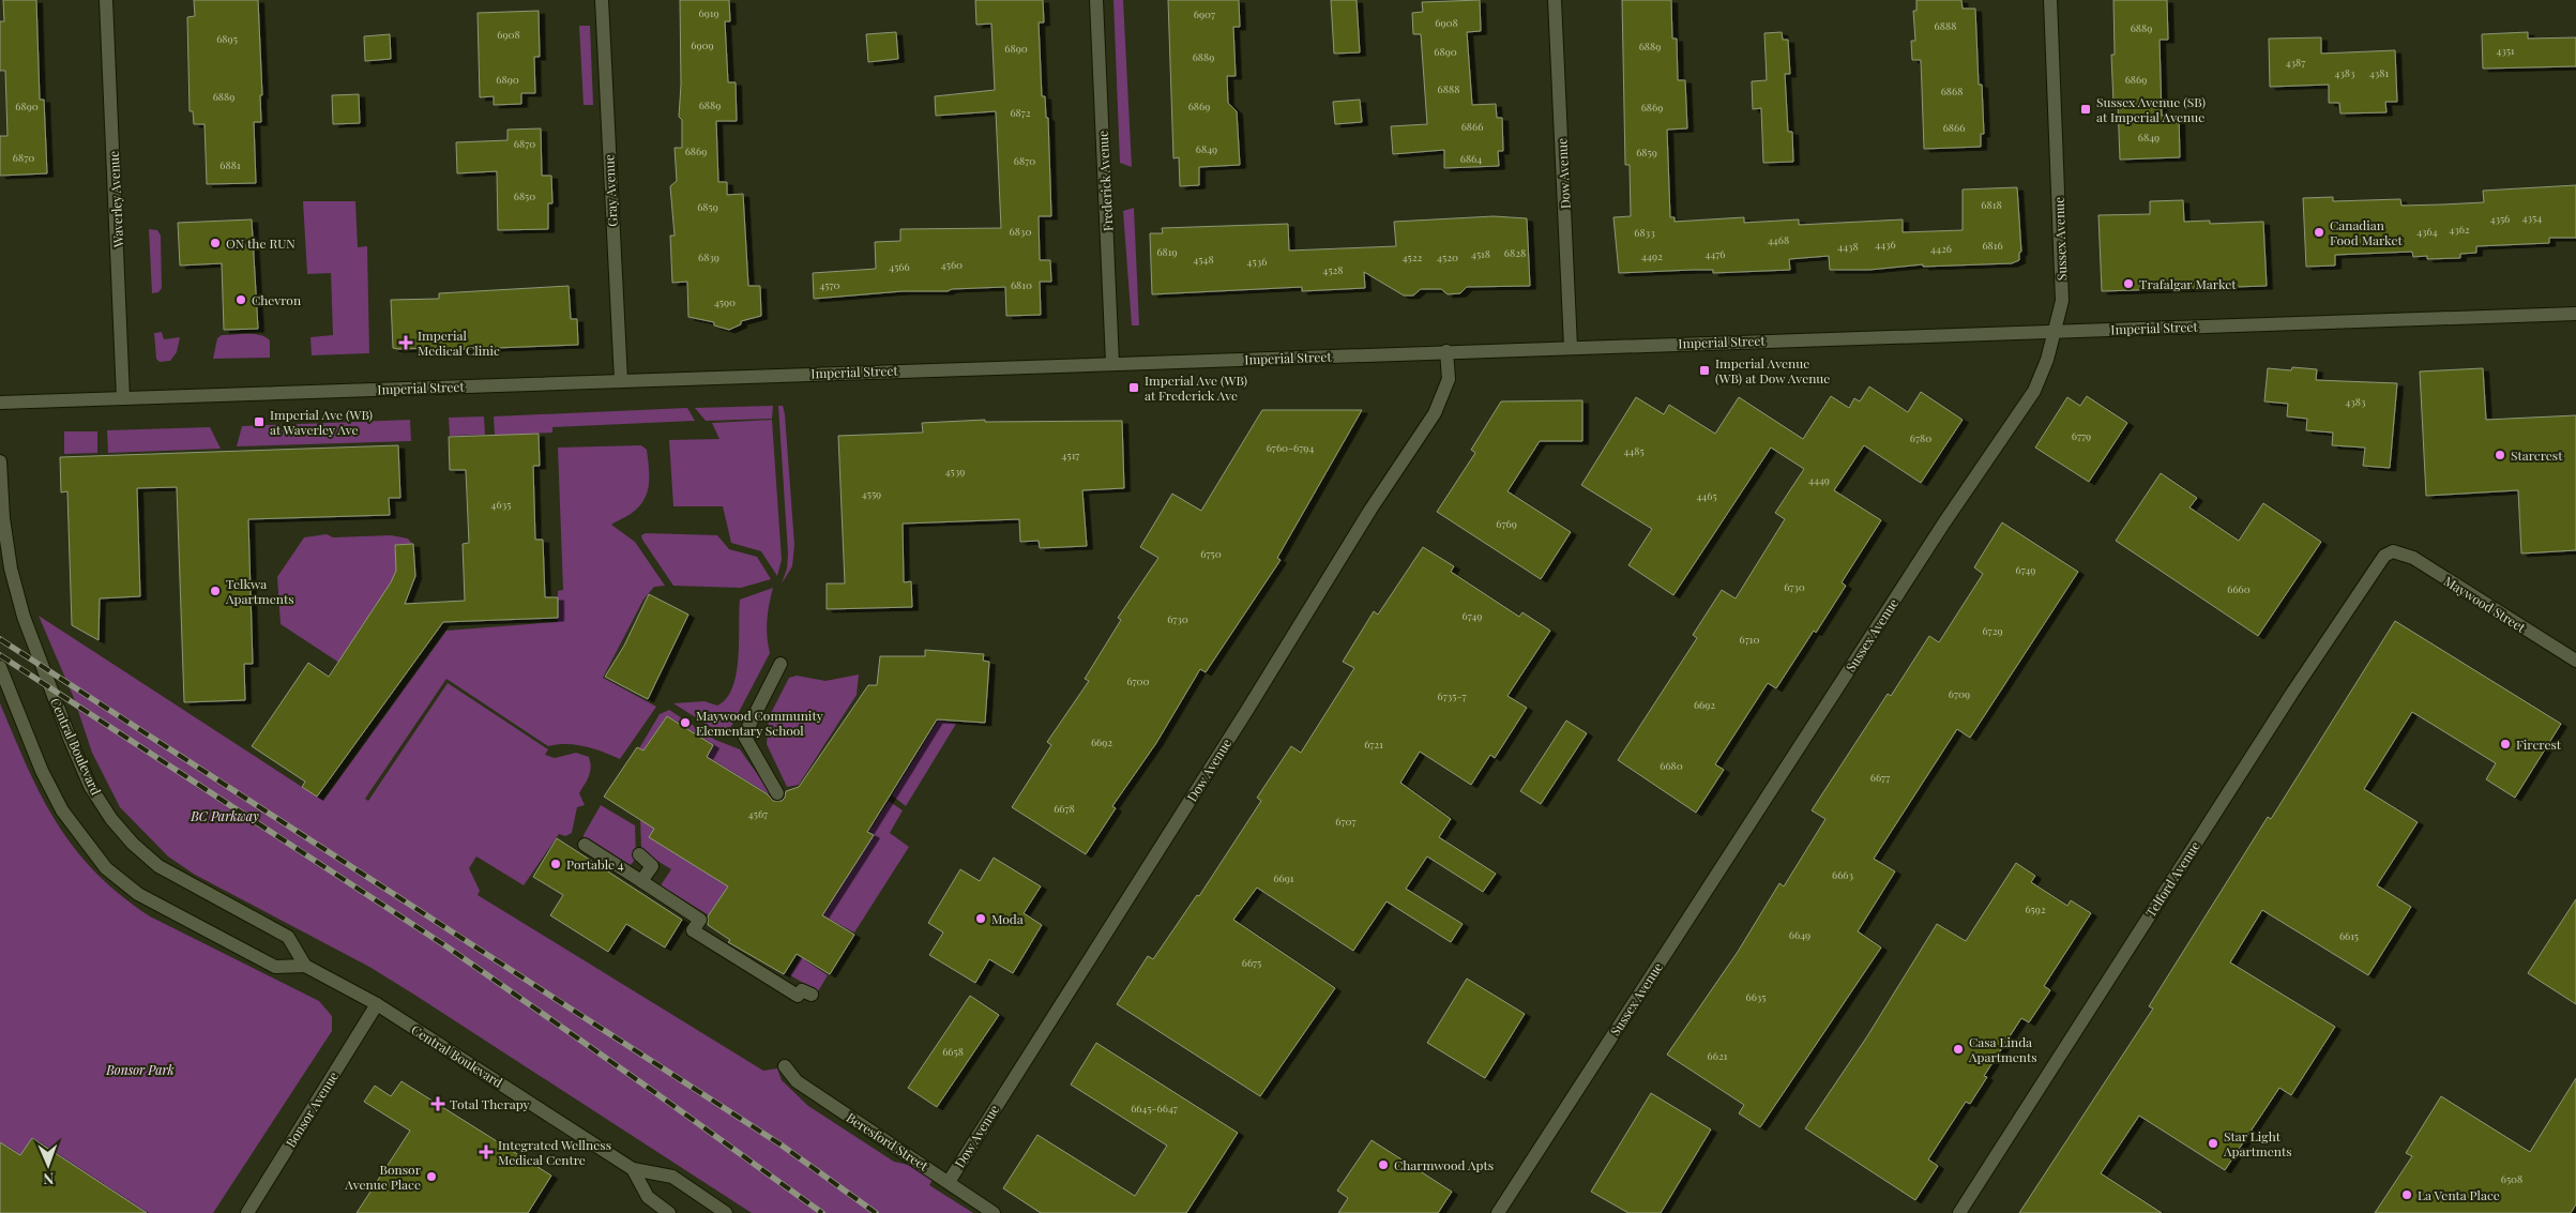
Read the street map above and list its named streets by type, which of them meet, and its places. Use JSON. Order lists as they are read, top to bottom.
{
  "streets": {
    "street": [
      "Dow Avenue",
      "Frederick Avenue",
      "Gray Avenue",
      "Waverley Avenue",
      "Sussex Avenue",
      "Imperial Street",
      "Maywood Street",
      "Central Boulevard",
      "Telford Avenue",
      "Bonsor Avenue",
      "Beresford Street"
    ]
  },
  "crossings": [
    ["Dow Avenue", "Imperial Street"],
    ["Dow Avenue", "Beresford Street"],
    ["Frederick Avenue", "Imperial Street"],
    ["Gray Avenue", "Imperial Street"],
    ["Waverley Avenue", "Imperial Street"],
    ["Sussex Avenue", "Imperial Street"],
    ["Maywood Street", "Telford Avenue"],
    ["Central Boulevard", "Bonsor Avenue"]
  ],
  "parks": ["BC Parkway", "Bonsor Park"],
  "places": {
    "transit": [
      "Sussex Avenue (SB) at Imperial Avenue",
      "Imperial Avenue (WB) at Dow Avenue",
      "Imperial Ave (WB) at Frederick Ave",
      "Imperial Ave (WB) at Waverley Ave"
    ],
    "other": [
      "Canadian Food Market",
      "ON the RUN",
      "Trafalgar Market",
      "Chevron",
      "Starcrest",
      "Telkwa Apartments",
      "Maywood Community Elementary School",
      "Fircrest",
      "Portable 4",
      "Moda",
      "Casa Linda Apartments",
      "Star Light Apartments",
      "Charmwood Apts",
      "Bonsor Avenue Place",
      "La Venta Place"
    ],
    "health": ["Imperial Medical Clinic", "Total Therapy", "Integrated Wellness Medical Centre"]
  },
  "house_numbers": [
    "6919",
    "6907",
    "6908",
    "6888",
    "6889",
    "6908",
    "6895",
    "6909",
    "6889",
    "6890",
    "4351",
    "6890",
    "6889",
    "4387",
    "4383",
    "4381",
    "6890",
    "6869",
    "6888",
    "6868",
    "6889",
    "6889",
    "6890",
    "6869",
    "6869",
    "6872",
    "6866",
    "6866",
    "6849",
    "6870",
    "6849",
    "6869",
    "6859",
    "6870",
    "6864",
    "6870",
    "6881",
    "6850",
    "6818",
    "6859",
    "4354",
    "4356",
    "4362",
    "6830",
    "4364",
    "6833",
    "4468",
    "4436",
    "6816",
    "4438",
    "4426",
    "6819",
    "6828",
    "4518",
    "4476",
    "4492",
    "6839",
    "4522",
    "4520",
    "4548",
    "4536",
    "4560",
    "4566",
    "4528",
    "4570",
    "6810",
    "4590",
    "4383",
    "6779",
    "6780",
    "6760-6794",
    "4485",
    "4517",
    "4539",
    "4449",
    "4559",
    "4465",
    "4635",
    "6769",
    "6750",
    "6749",
    "6730",
    "6660",
    "6749",
    "6730",
    "6729",
    "6710",
    "6700",
    "6709",
    "6735-7",
    "6692",
    "6692",
    "6721",
    "6680",
    "6677",
    "6678",
    "4567",
    "6707",
    "6663",
    "6691",
    "6592",
    "6649",
    "6615",
    "6675",
    "6635",
    "6658",
    "6621",
    "6645-6647",
    "6508"
  ],
  "north": "bottom"
}
